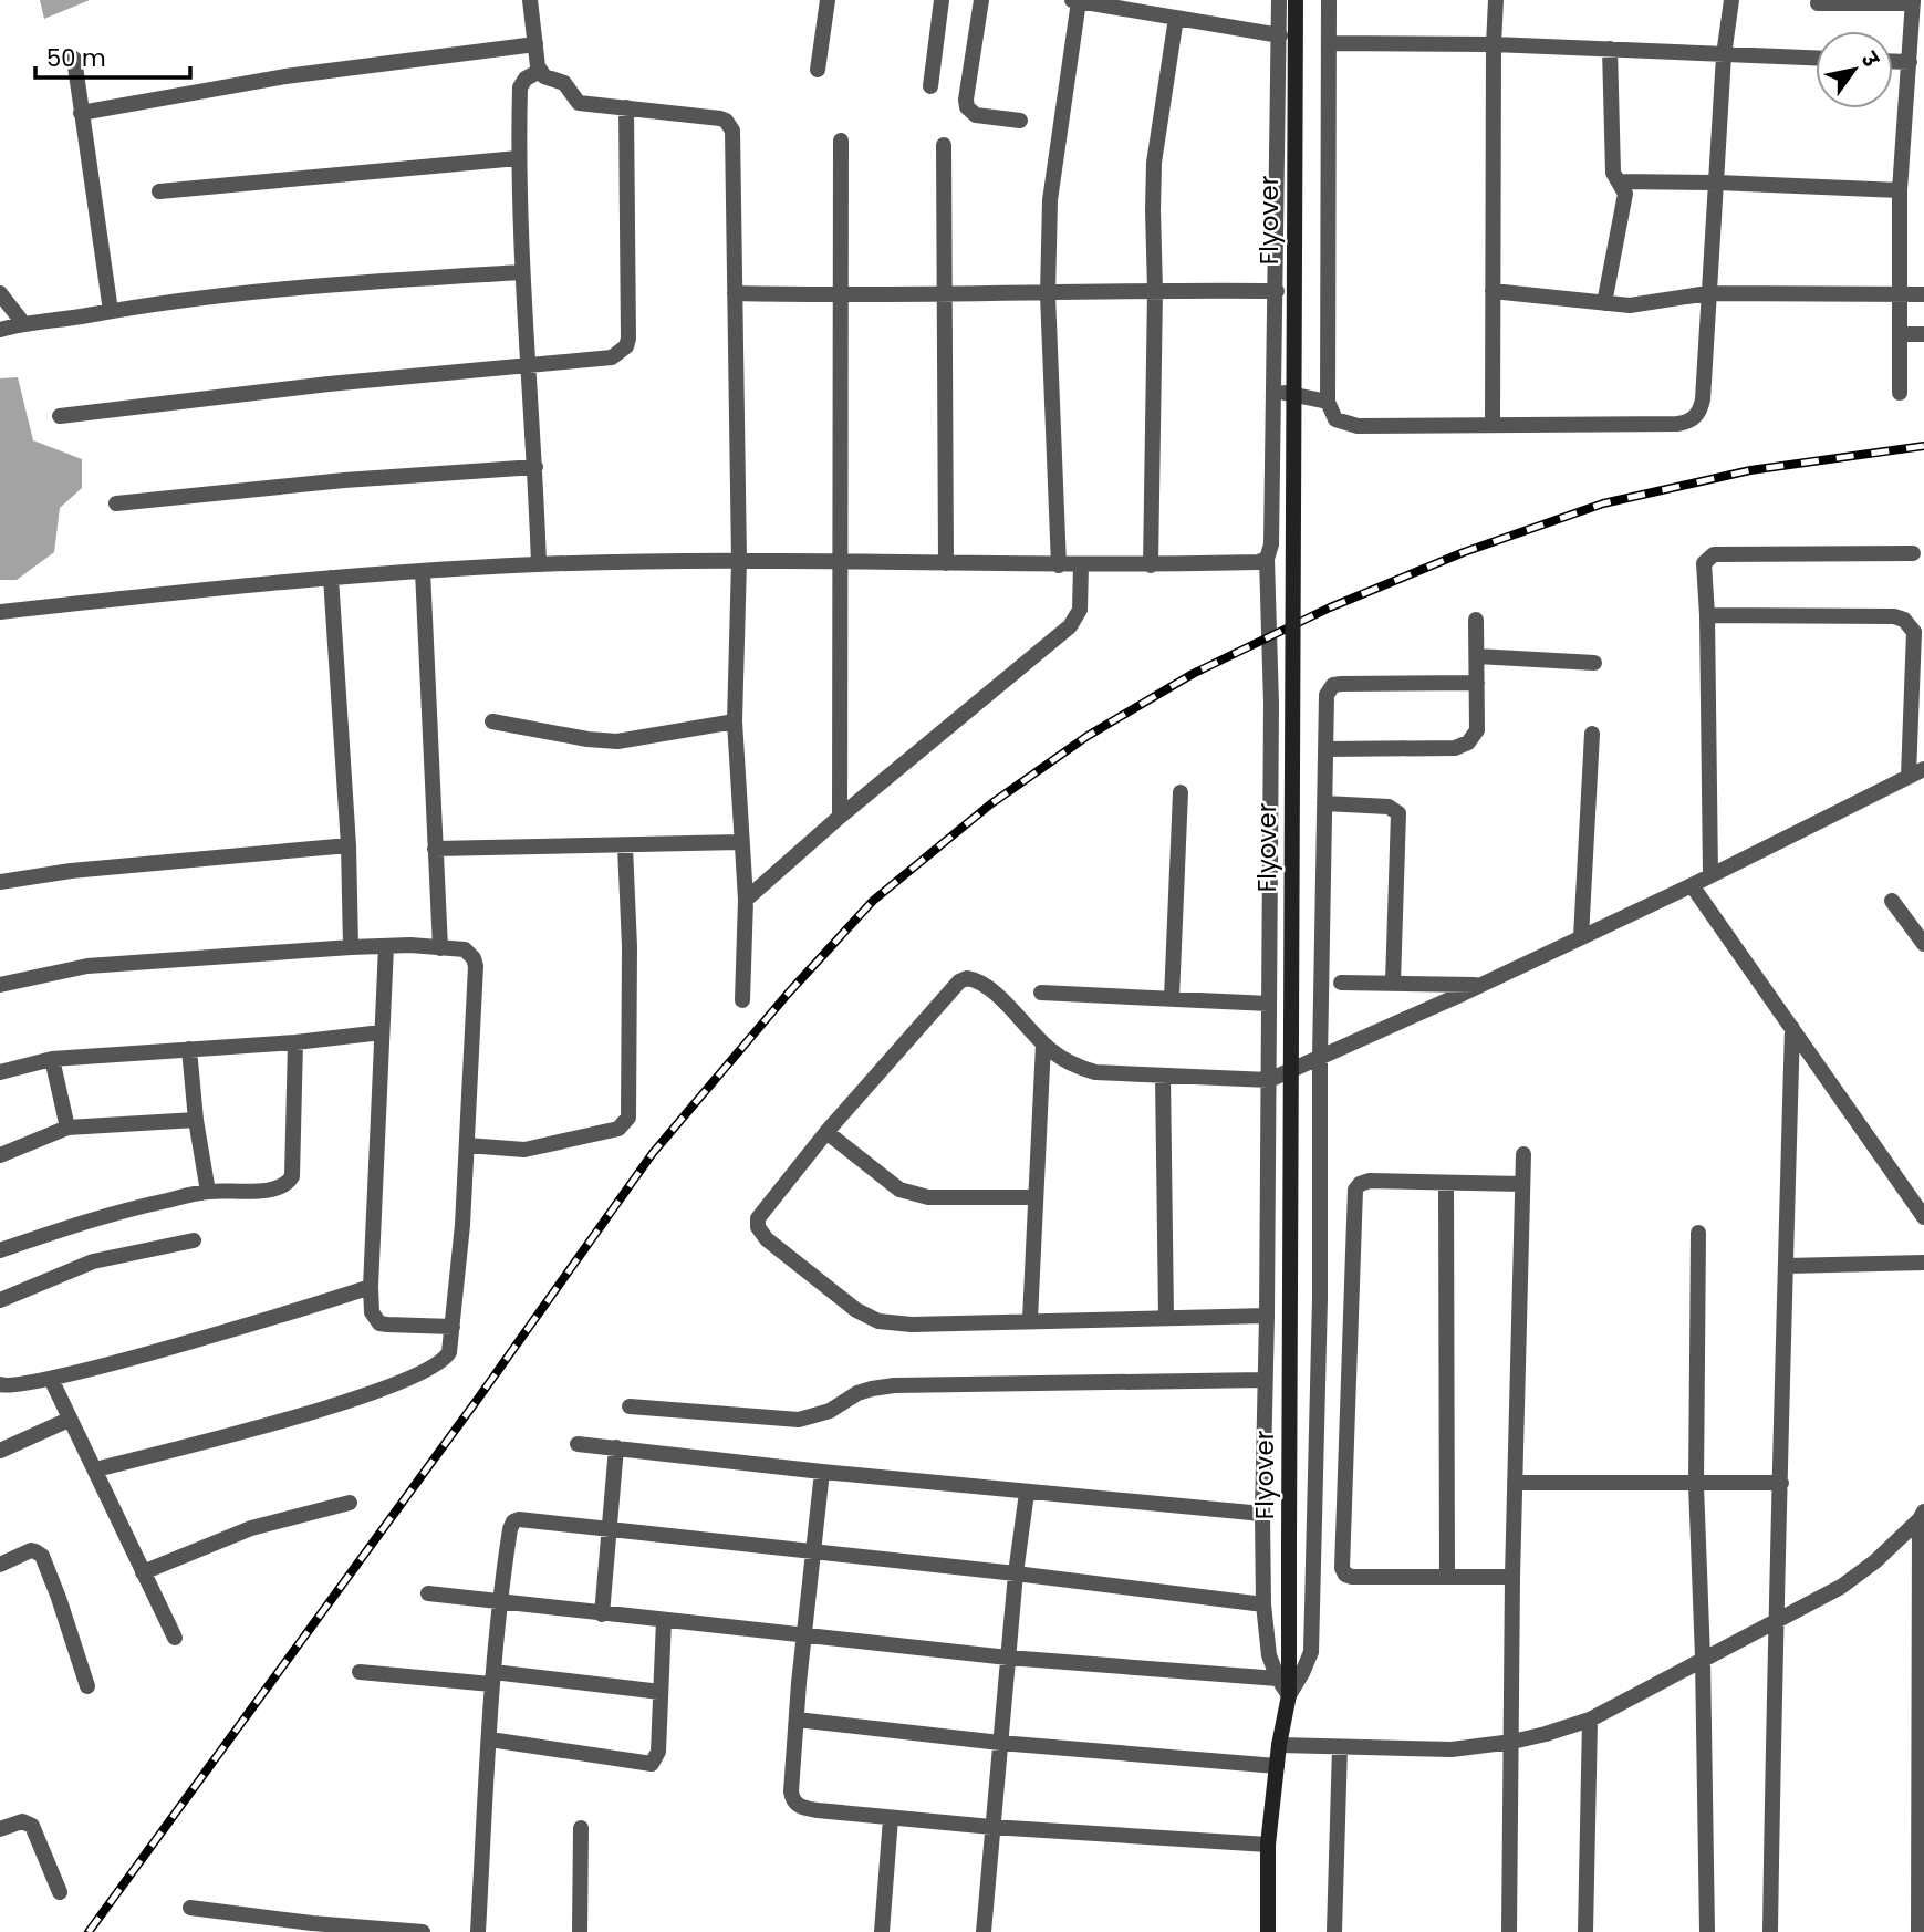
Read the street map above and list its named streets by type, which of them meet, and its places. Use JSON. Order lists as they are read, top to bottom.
{
  "streets": {
    "main road": ["Flyover"]
  },
  "scale_bar": "50 m",
  "north": "top right"
}
